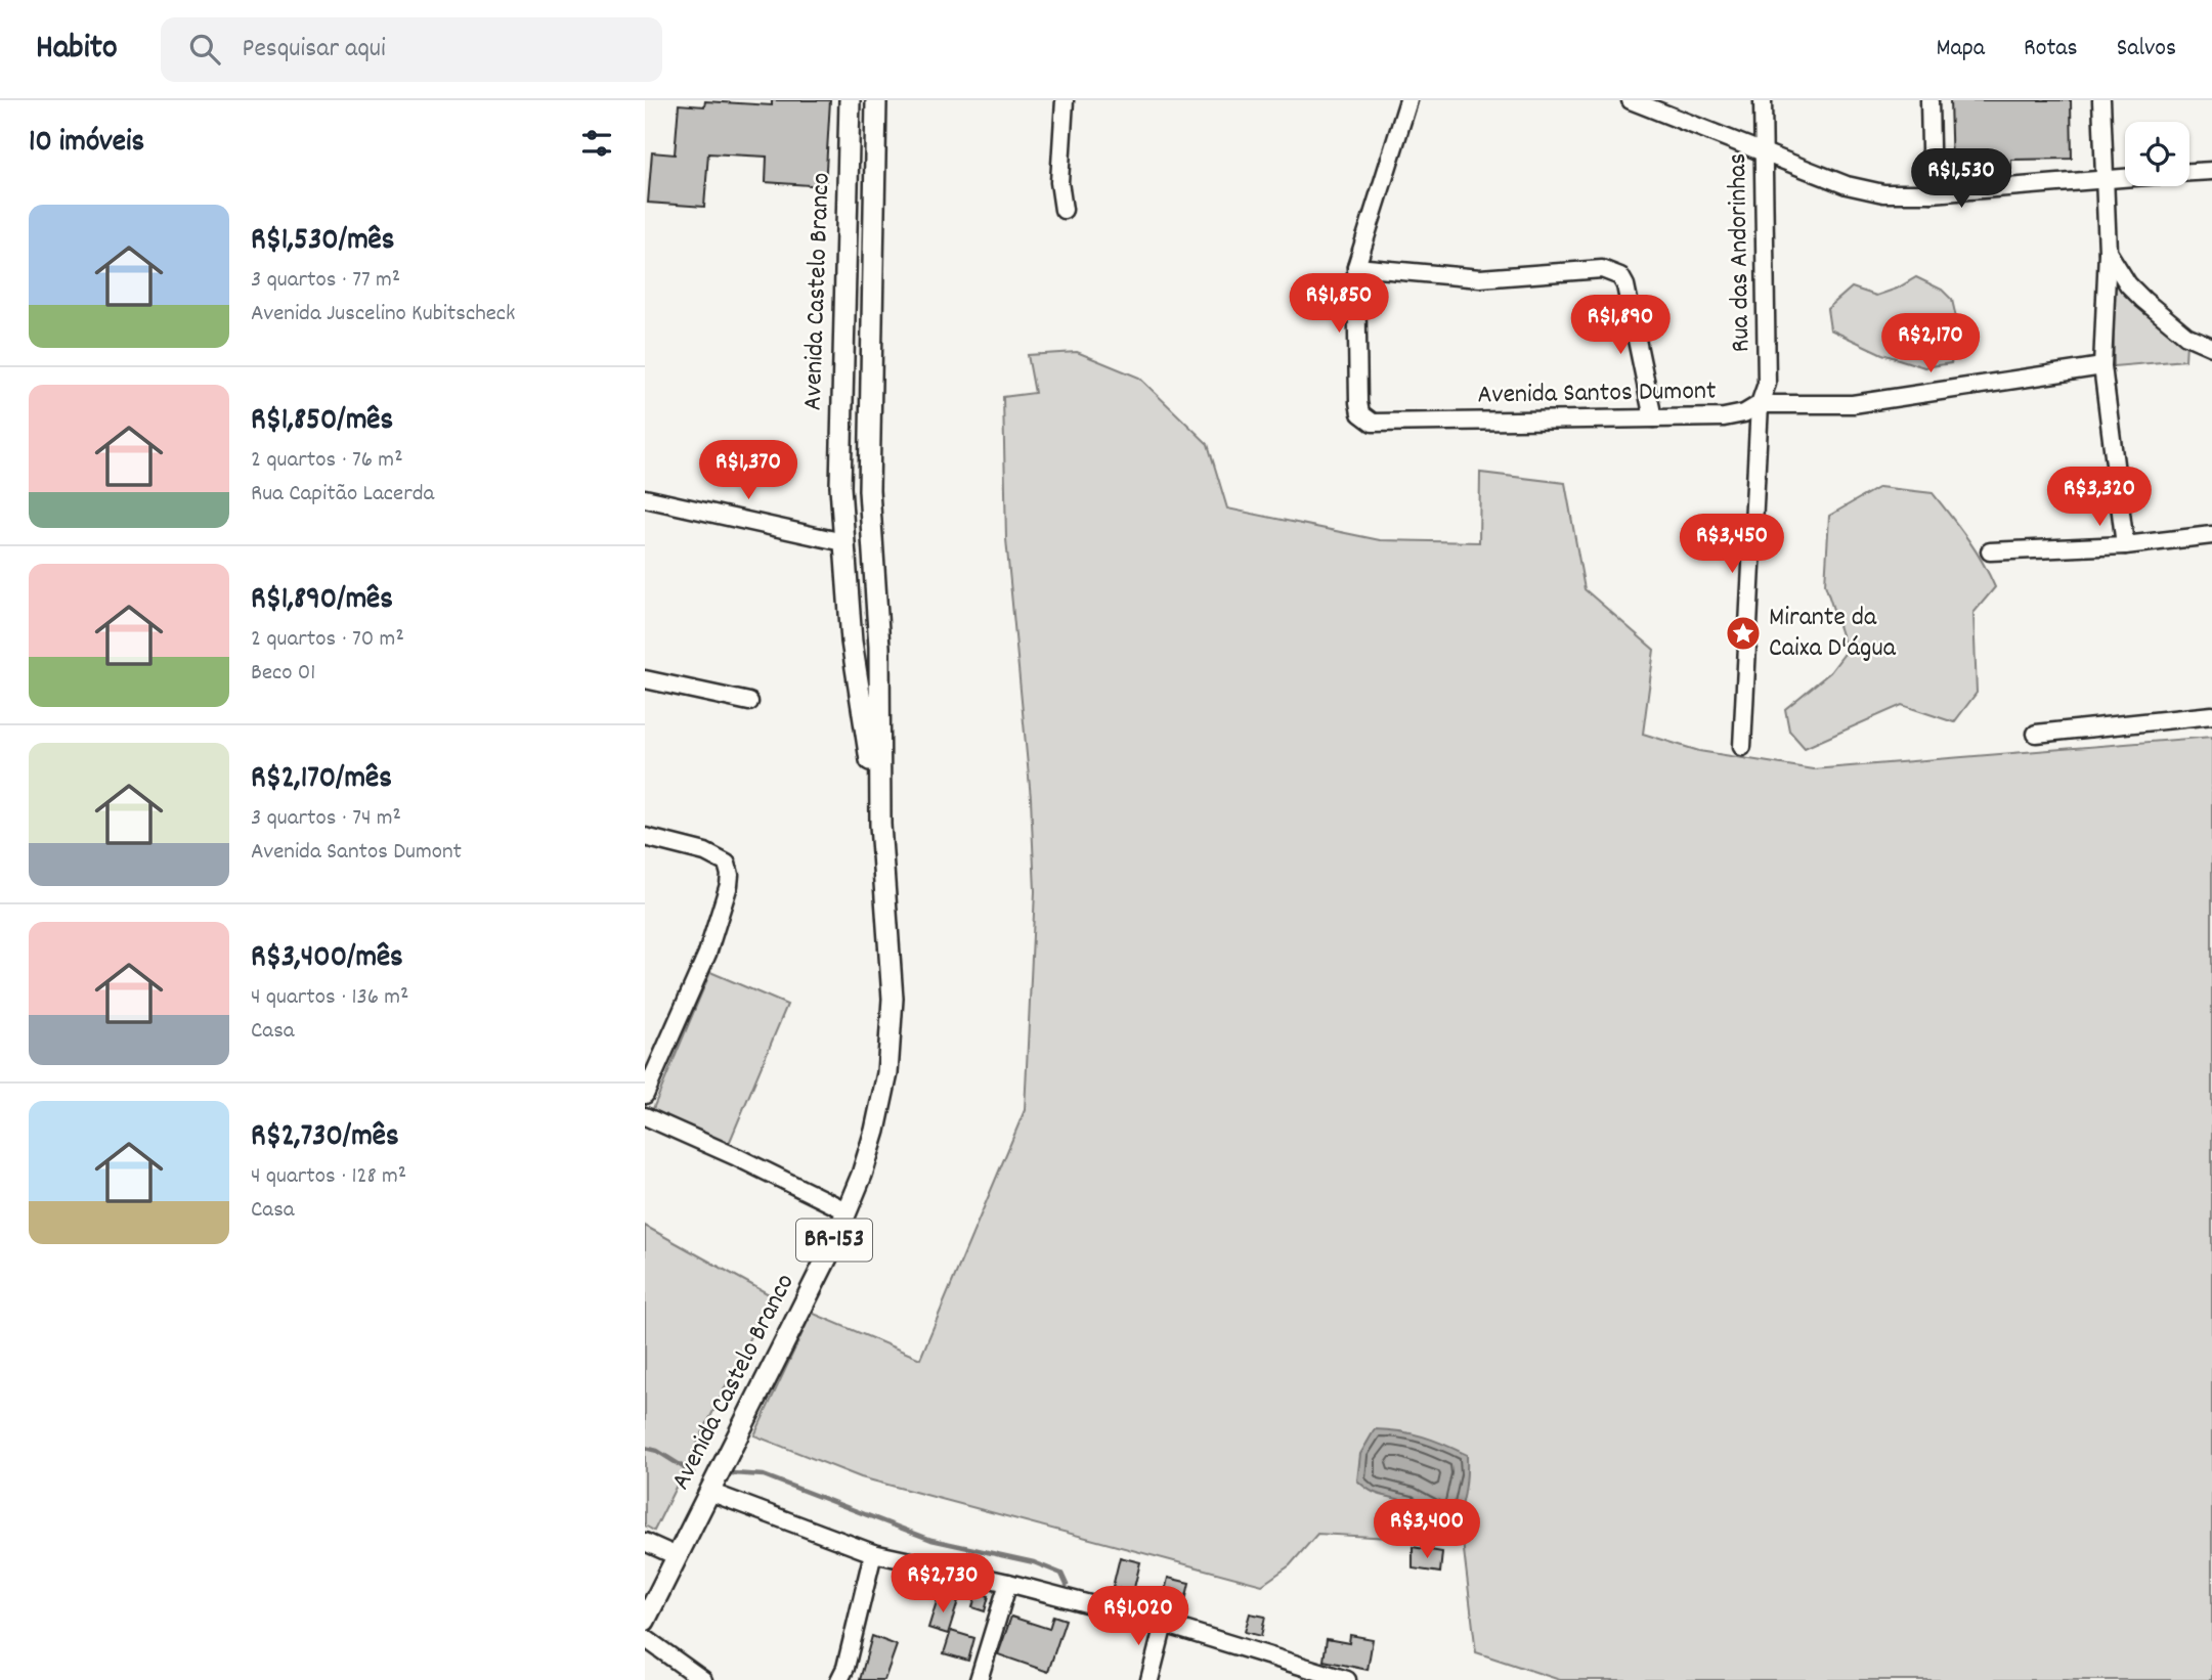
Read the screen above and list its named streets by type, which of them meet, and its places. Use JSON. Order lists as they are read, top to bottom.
{
  "streets": {
    "main road": ["Avenida Castelo Branco", "BR-153"],
    "street": ["Rua das Andorinhas", "Avenida Santos Dumont"]
  },
  "crossings": [
    ["Rua das Andorinhas", "Avenida Santos Dumont"]
  ],
  "places": {
    "place": ["Mirante da Caixa D'água"]
  },
  "page": {
    "header": "Habito",
    "search": "Pesquisar aqui",
    "nav": ["Mapa", "Rotas", "Salvos"],
    "heading": "10 imóveis",
    "price": [
      "R$1,530",
      "R$1,850",
      "R$1,890",
      "R$2,170",
      "R$1,370",
      "R$3,320",
      "R$3,450",
      "R$3,400",
      "R$2,730",
      "R$1,020"
    ],
    "list": [
      {
        "name": "R$1,530/mês",
        "note": "3 quartos · 77 m² · Avenida Juscelino Kubitscheck"
      },
      {
        "name": "R$1,850/mês",
        "note": "2 quartos · 76 m² · Rua Capitão Lacerda"
      },
      {
        "name": "R$1,890/mês",
        "note": "2 quartos · 70 m² · Beco 01"
      },
      {
        "name": "R$2,170/mês",
        "note": "3 quartos · 74 m² · Avenida Santos Dumont"
      },
      {
        "name": "R$3,400/mês",
        "note": "4 quartos · 136 m² · Casa"
      },
      {
        "name": "R$2,730/mês",
        "note": "4 quartos · 128 m² · Casa"
      }
    ]
  }
}
